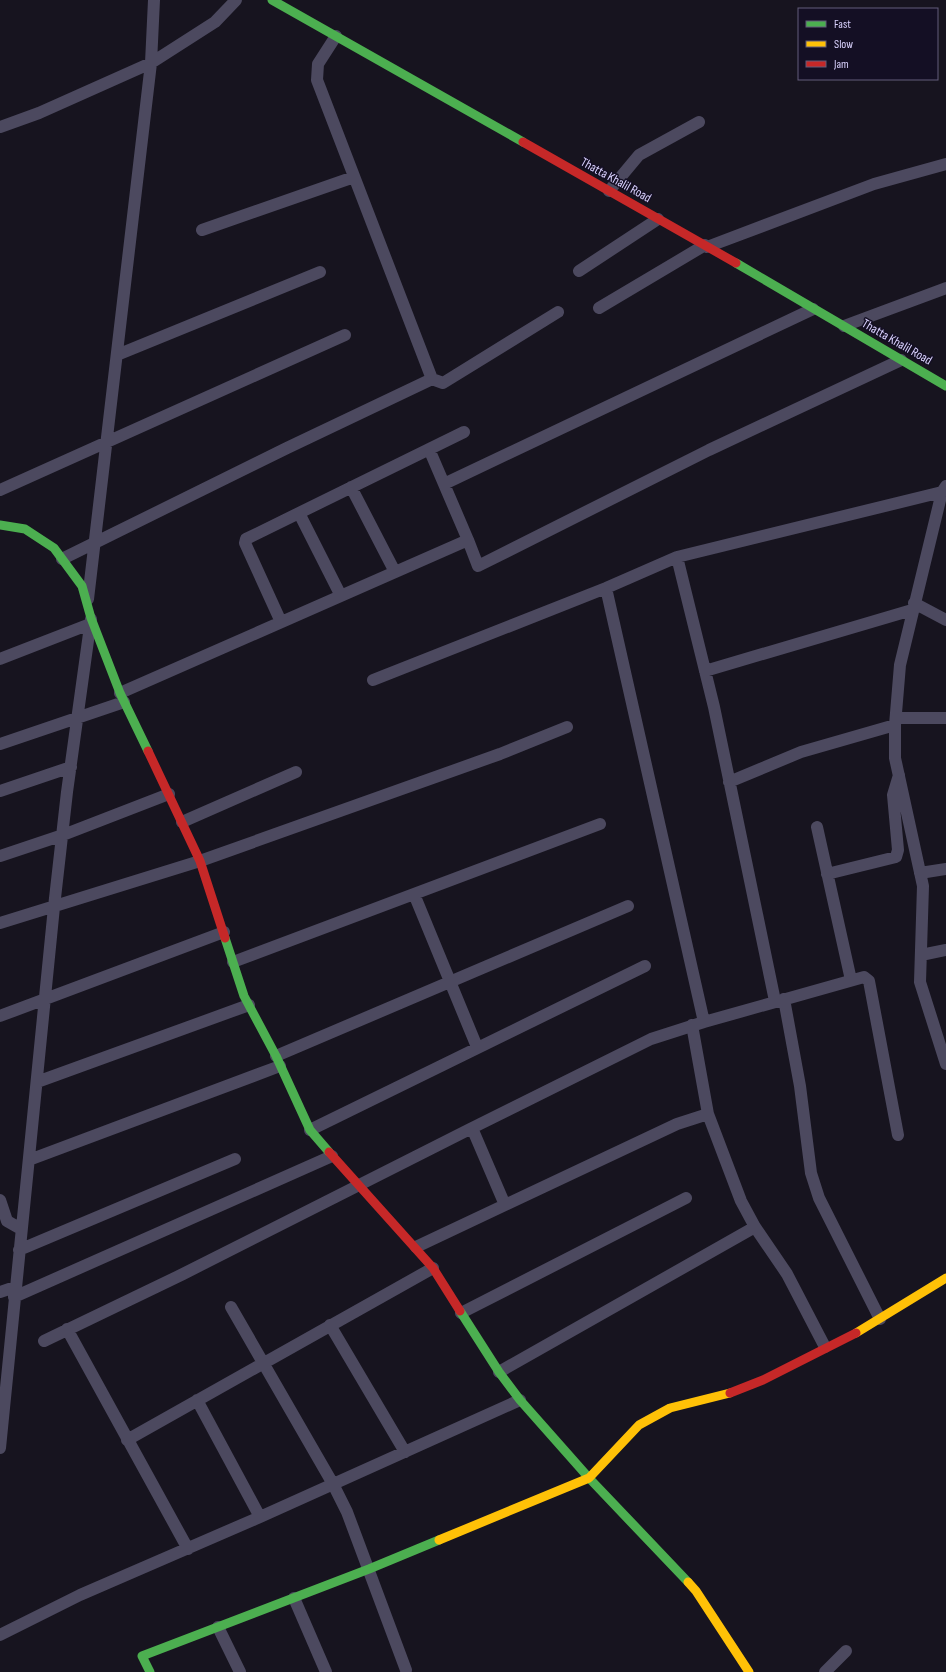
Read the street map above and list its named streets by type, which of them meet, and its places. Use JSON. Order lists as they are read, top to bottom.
{
  "streets": {
    "street": ["Thatta Khalil Road"]
  },
  "legend": ["Fast", "Slow", "Jam"]
}
